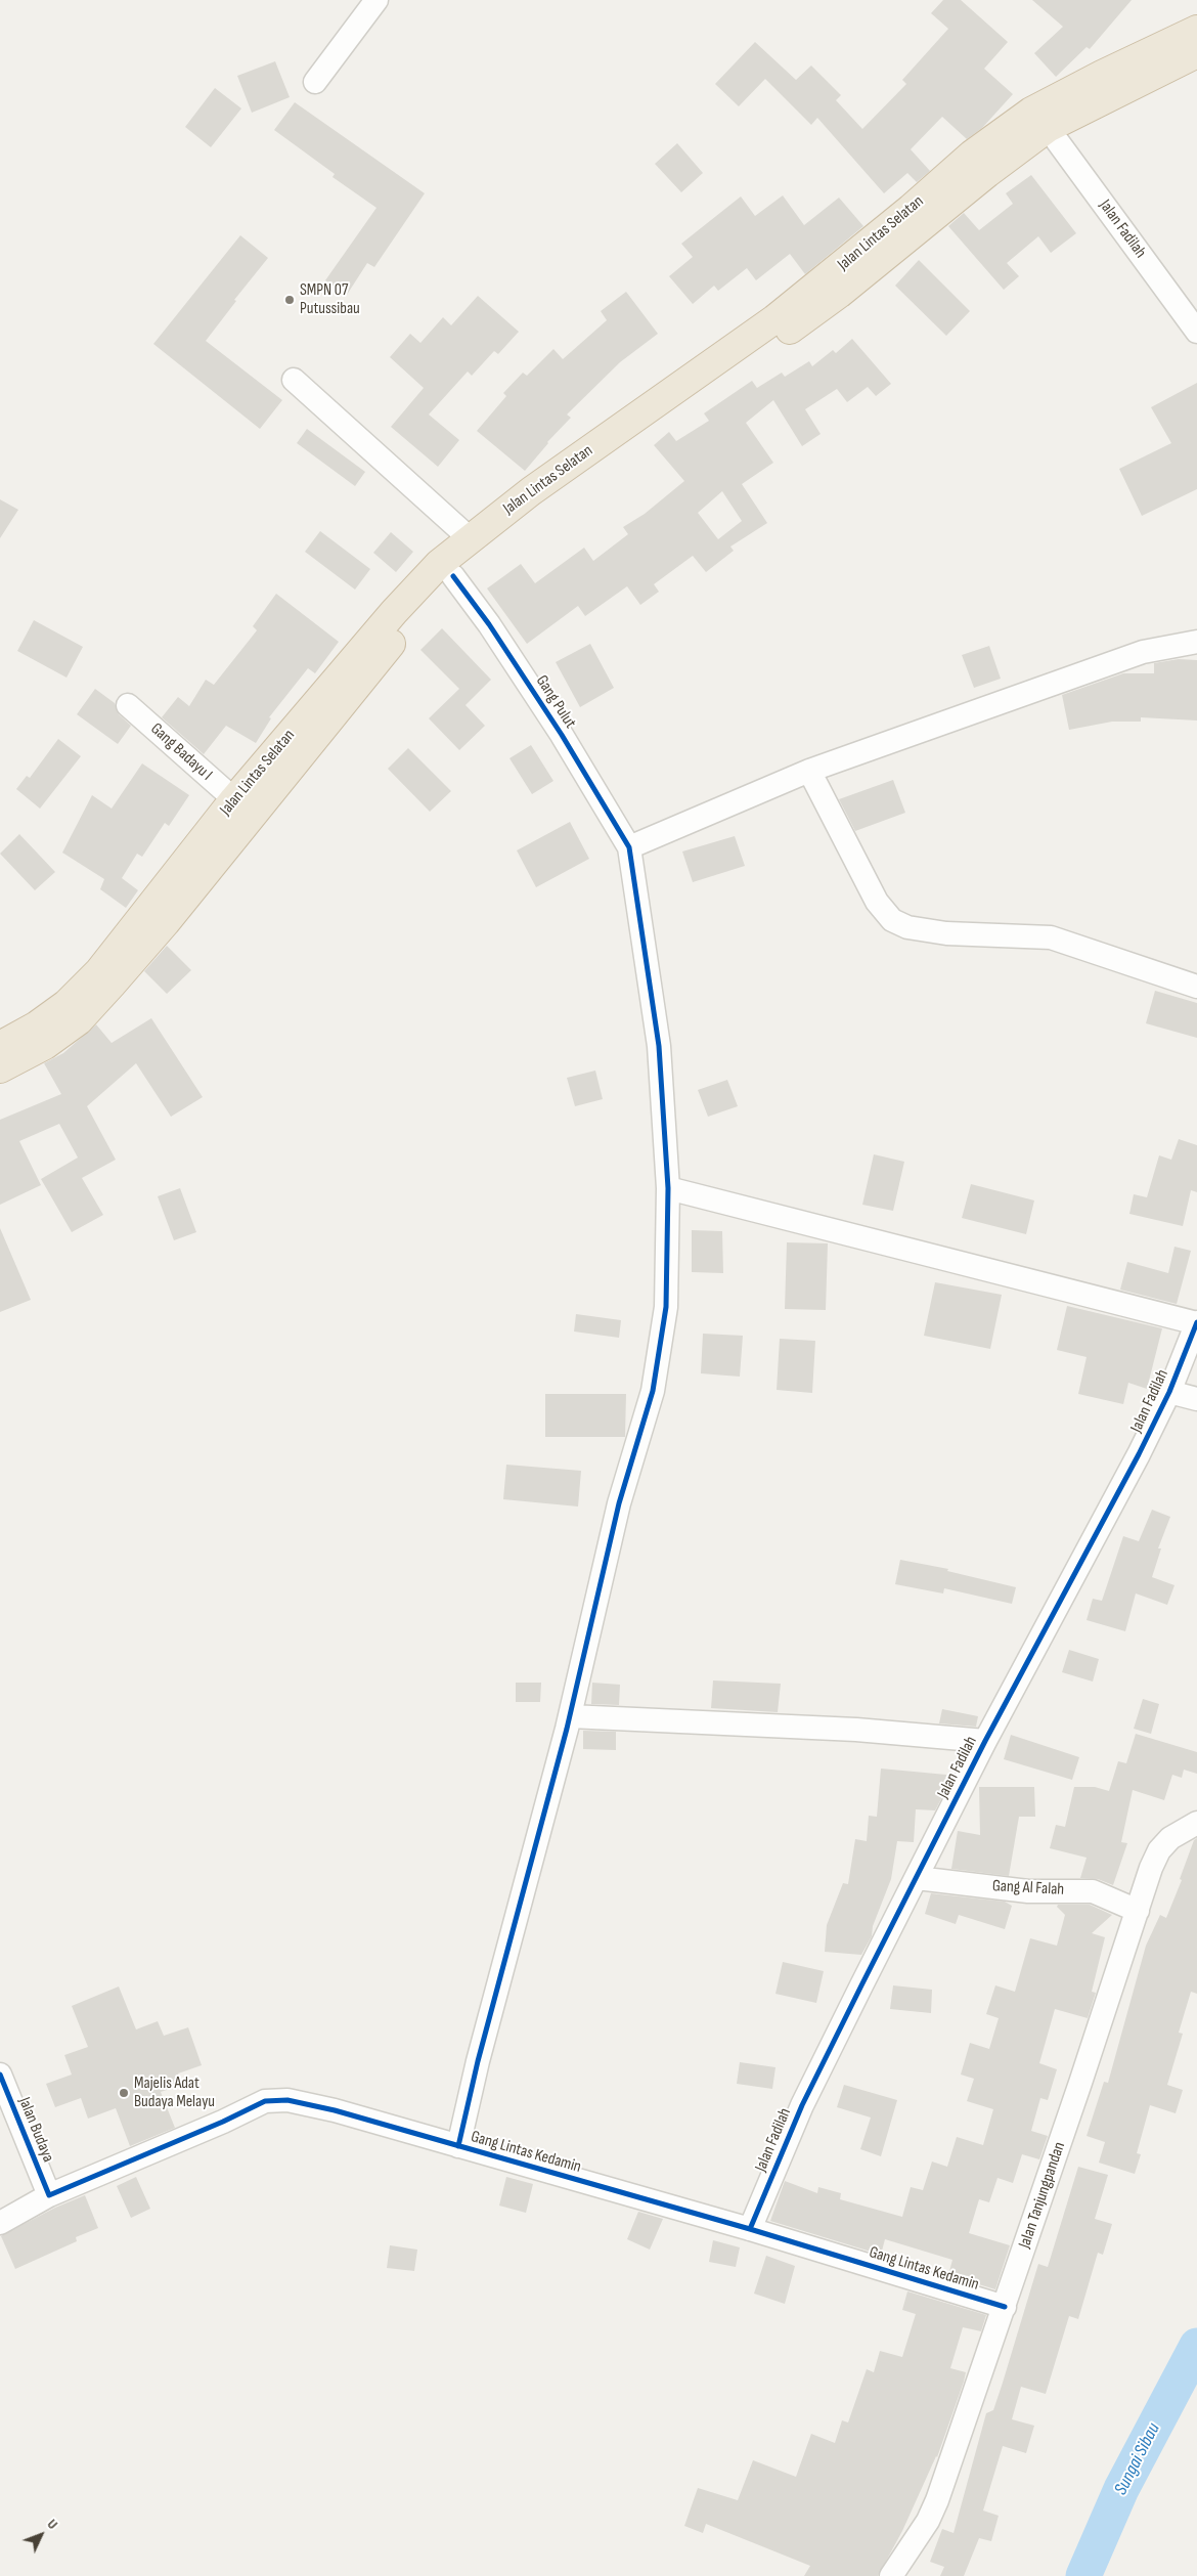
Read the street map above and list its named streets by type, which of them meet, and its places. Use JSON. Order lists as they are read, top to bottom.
{
  "streets": {
    "highway": ["Jalan Lintas Selatan"],
    "street": [
      "Jalan Fadilah",
      "Gang Pulut",
      "Gang Badayu I",
      "Gang Al Falah",
      "Jalan Budaya",
      "Gang Lintas Kedamin",
      "Jalan Tanjungpandan"
    ]
  },
  "crossings": [
    ["Jalan Fadilah", "Jalan Lintas Selatan"],
    ["Jalan Fadilah", "Gang Al Falah"],
    ["Jalan Fadilah", "Gang Lintas Kedamin"],
    ["Jalan Lintas Selatan", "Gang Pulut"],
    ["Jalan Lintas Selatan", "Gang Badayu I"],
    ["Gang Al Falah", "Jalan Tanjungpandan"],
    ["Jalan Budaya", "Gang Lintas Kedamin"],
    ["Gang Lintas Kedamin", "Jalan Tanjungpandan"]
  ],
  "water": ["Sungai Sibau"],
  "places": ["SMPN 07 Putussibau", "Majelis Adat Budaya Melayu"],
  "north": "top right"
}
